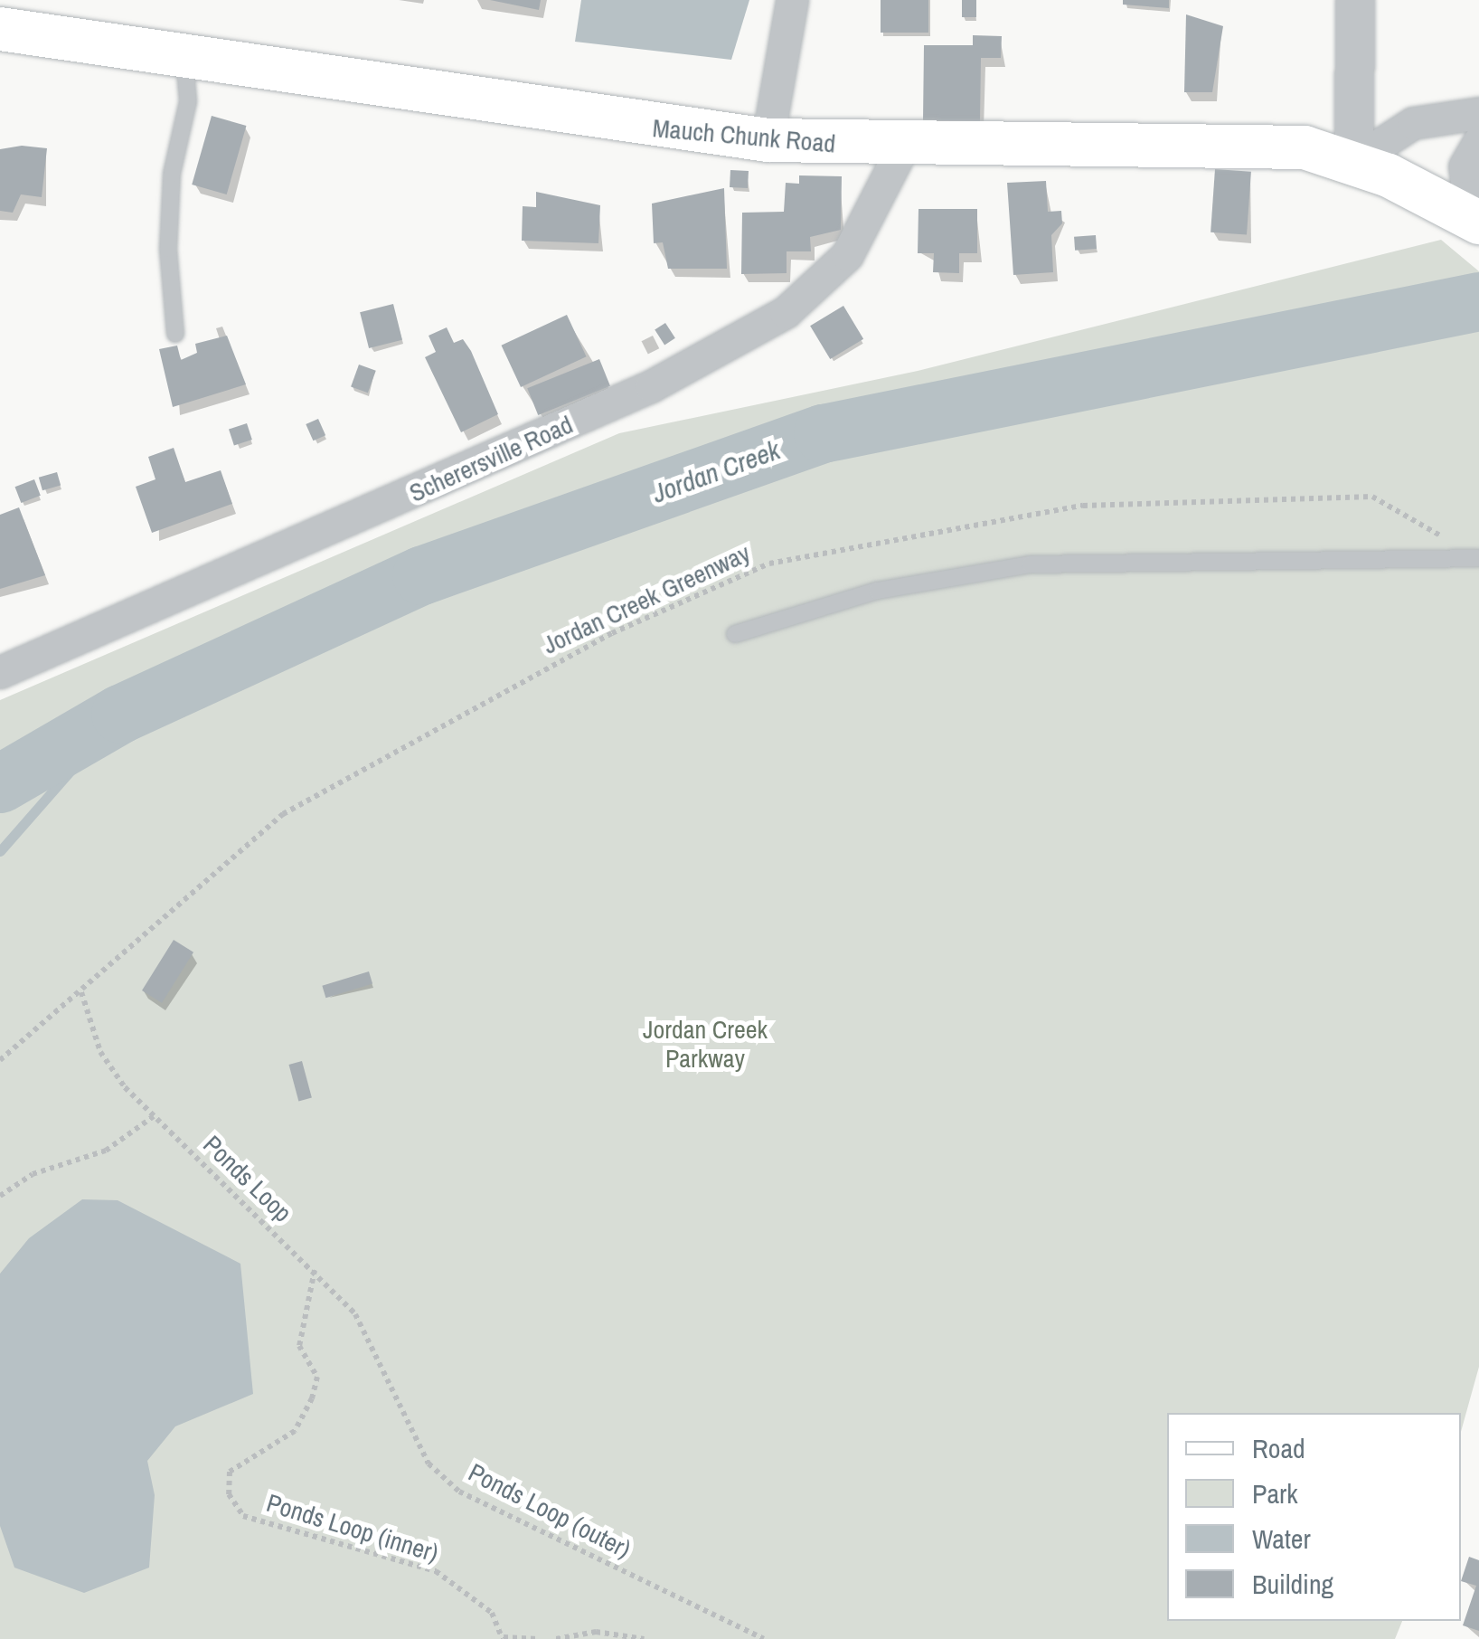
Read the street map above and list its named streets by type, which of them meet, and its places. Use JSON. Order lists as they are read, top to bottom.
{
  "streets": {
    "main road": ["Mauch Chunk Road"],
    "street": ["Scherersville Road"],
    "path": [
      "Jordan Creek Greenway",
      "Ponds Loop",
      "Ponds Loop (outer)",
      "Ponds Loop (inner)"
    ]
  },
  "crossings": [
    ["Mauch Chunk Road", "Scherersville Road"],
    ["Ponds Loop", "Ponds Loop (outer)"],
    ["Ponds Loop", "Ponds Loop (inner)"],
    ["Ponds Loop (outer)", "Ponds Loop (inner)"]
  ],
  "water": ["Jordan Creek"],
  "parks": ["Jordan Creek Parkway"],
  "legend": [
    "Road",
    "Park",
    "Water",
    "Building"
  ]
}
